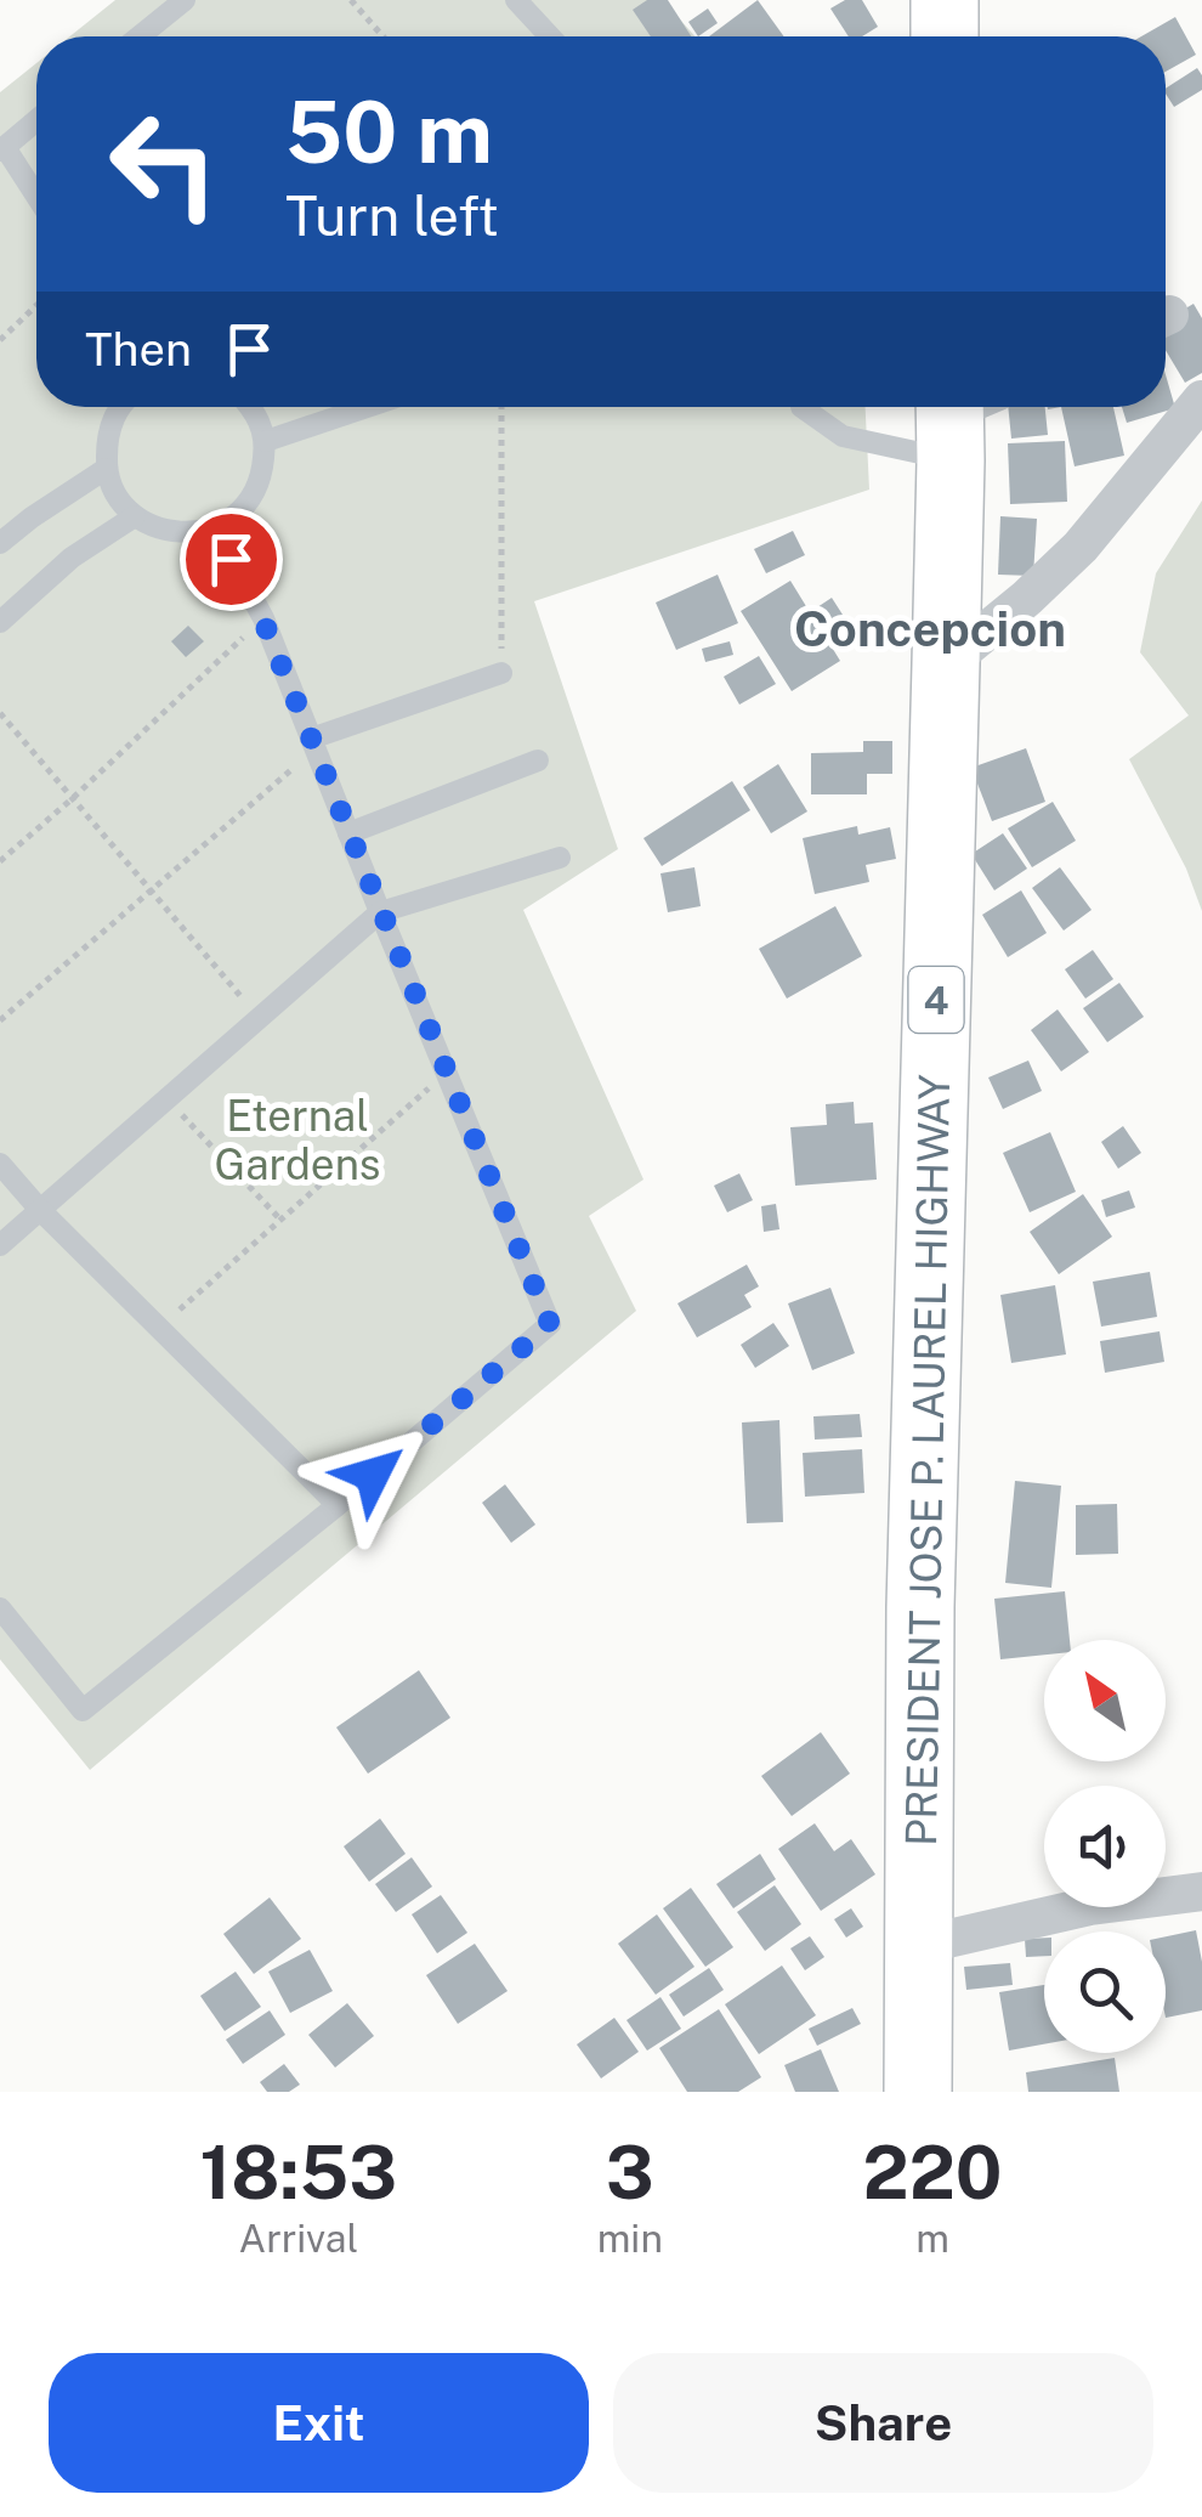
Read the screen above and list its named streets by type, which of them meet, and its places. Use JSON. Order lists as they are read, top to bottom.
{
  "streets": {
    "highway": ["4", "PRESIDENT JOSE P. LAUREL HIGHWAY"]
  },
  "districts": ["Concepcion"],
  "parks": ["Eternal Gardens"],
  "north": "top left",
  "page": {
    "turn": ["50 m", "Turn left"],
    "then": "Then",
    "eta": [
      "18:53",
      "Arrival",
      "3",
      "min",
      "220",
      "m"
    ],
    "buttons": ["Exit", "Share"]
  }
}
